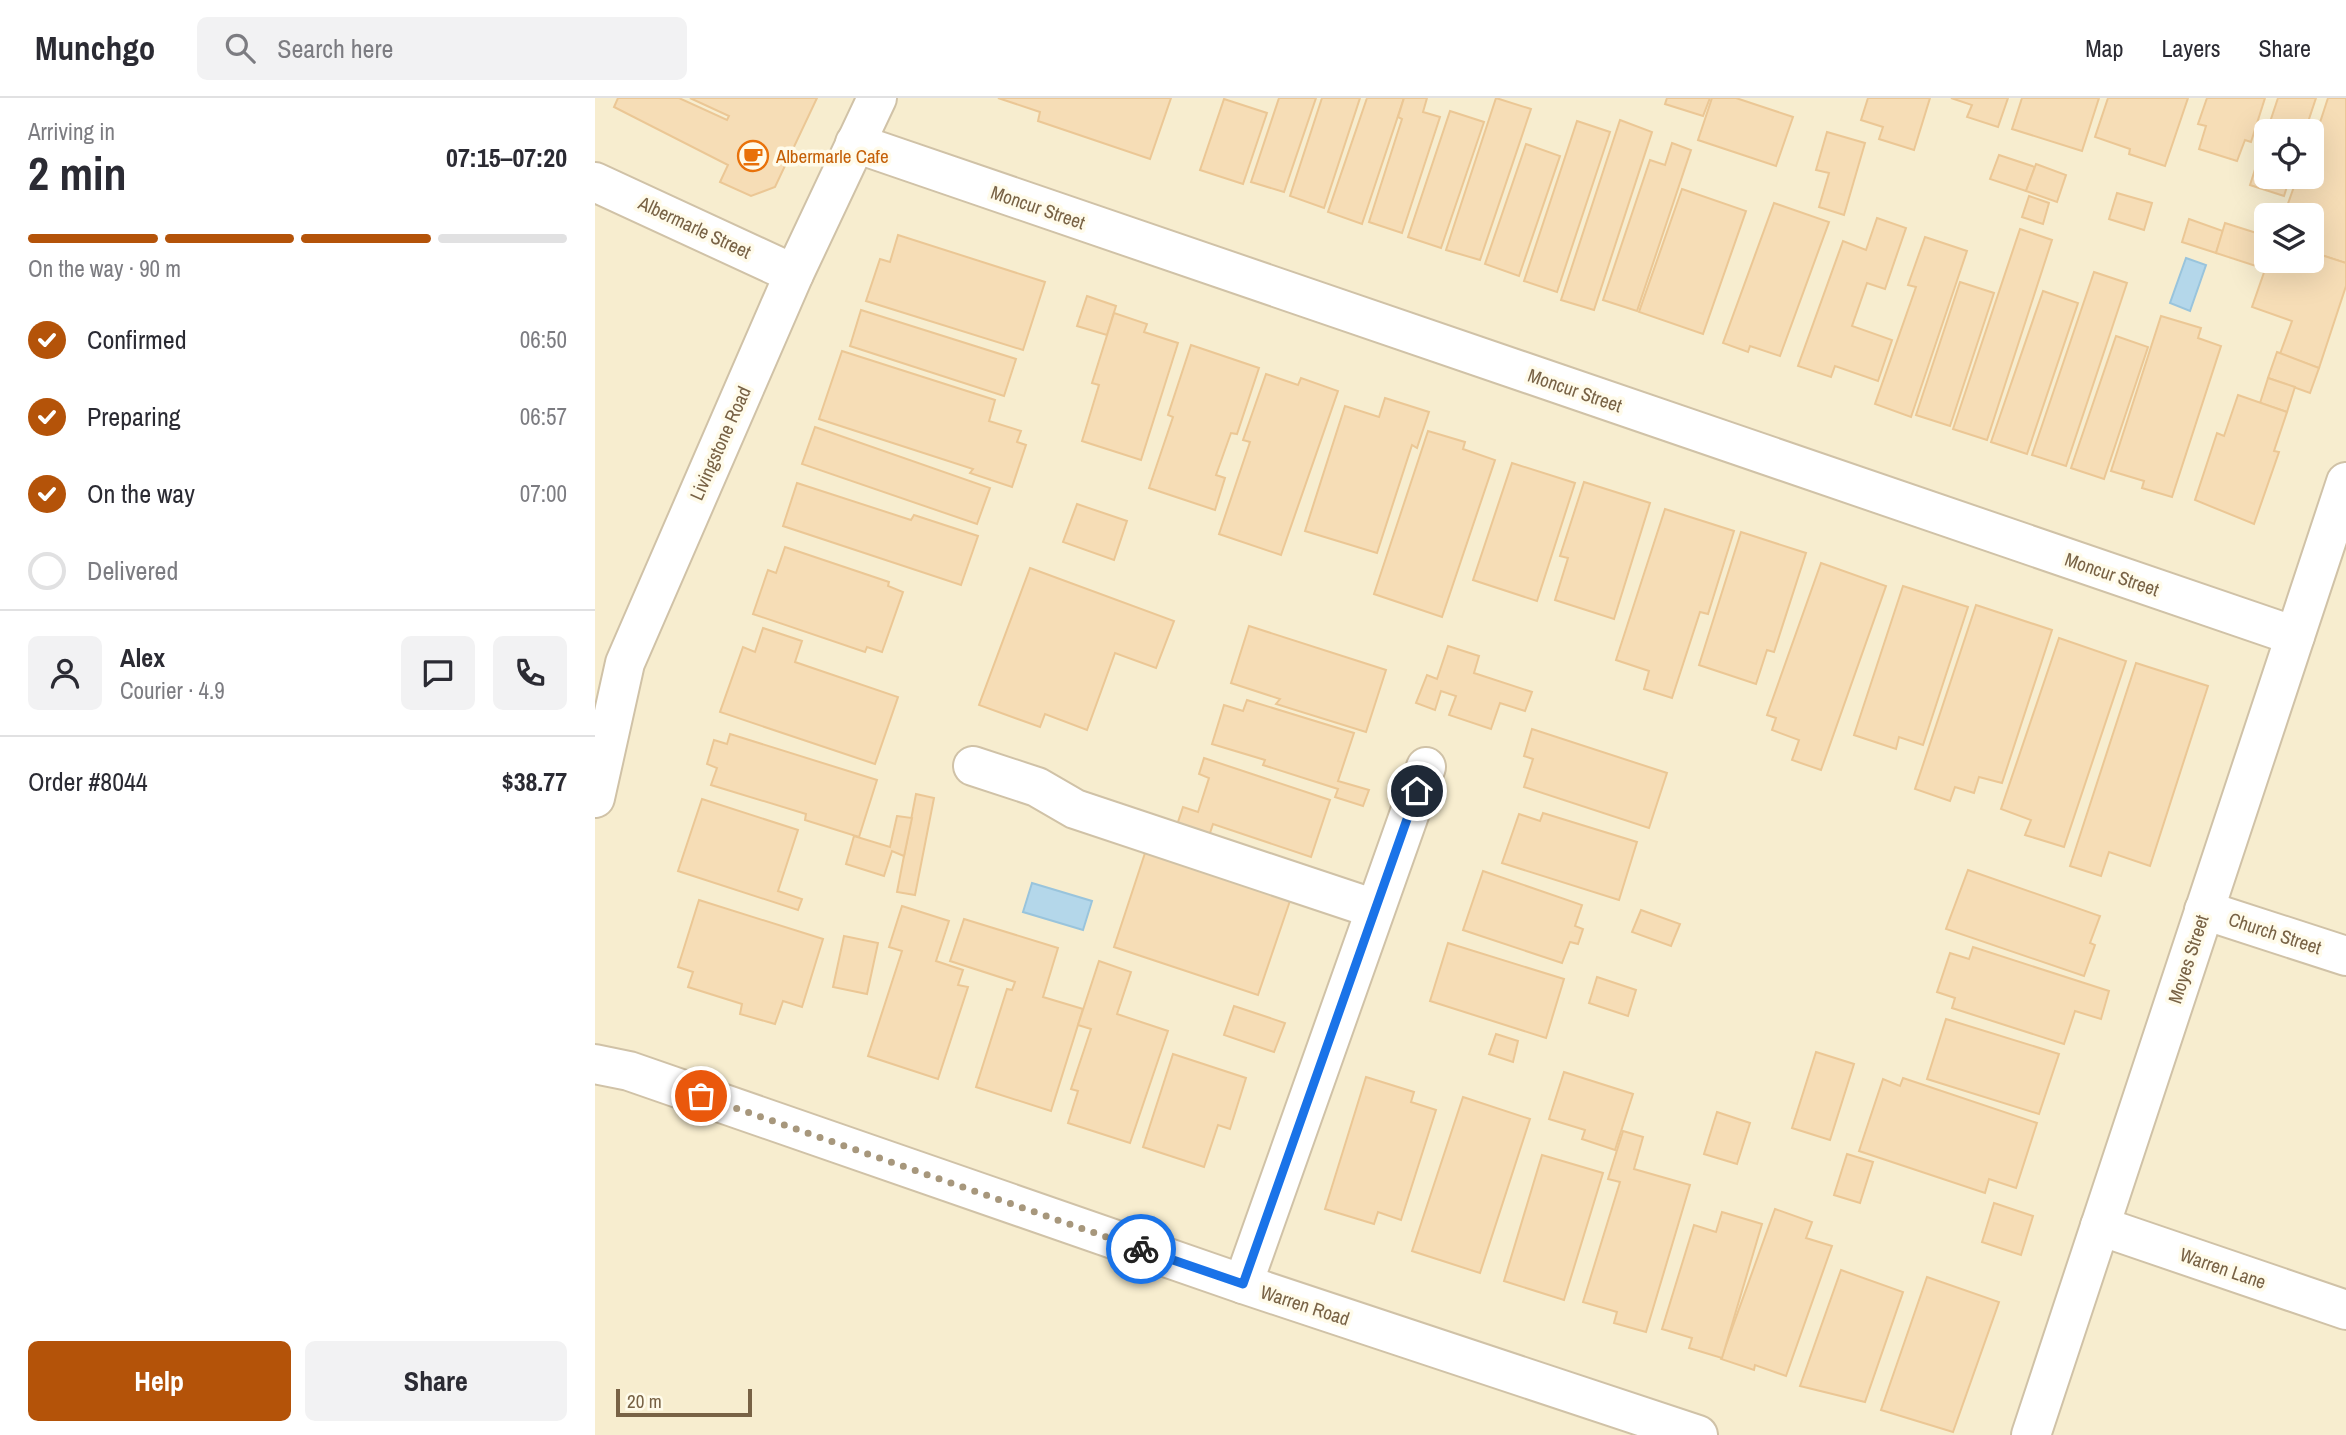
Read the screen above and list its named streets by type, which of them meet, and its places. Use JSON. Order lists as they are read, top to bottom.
{
  "streets": {
    "street": [
      "Moncur Street",
      "Albermarle Street",
      "Livingstone Road",
      "Church Street",
      "Moyes Street",
      "Warren Lane",
      "Warren Road"
    ]
  },
  "crossings": [
    ["Moncur Street", "Livingstone Road"],
    ["Moncur Street", "Moyes Street"],
    ["Albermarle Street", "Livingstone Road"],
    ["Church Street", "Moyes Street"],
    ["Moyes Street", "Warren Lane"]
  ],
  "places": {
    "cafe": ["Albermarle Cafe"]
  },
  "scale_bar": "20 m",
  "page": {
    "header": "Munchgo",
    "search": "Search here",
    "nav": ["Map", "Layers", "Share"],
    "heading": ["2 min", "Arriving in", "07:15–07:20"],
    "panel": [
      "Alex",
      "Courier · 4.9",
      "Order #8044",
      "$38.77"
    ],
    "bar": "On the way · 90 m",
    "list": [
      ["Confirmed", "06:50"],
      ["Preparing", "06:57"],
      ["On the way", "07:00"],
      "Delivered"
    ],
    "buttons": ["Help", "Share"],
    "scale": "20 m"
  }
}
